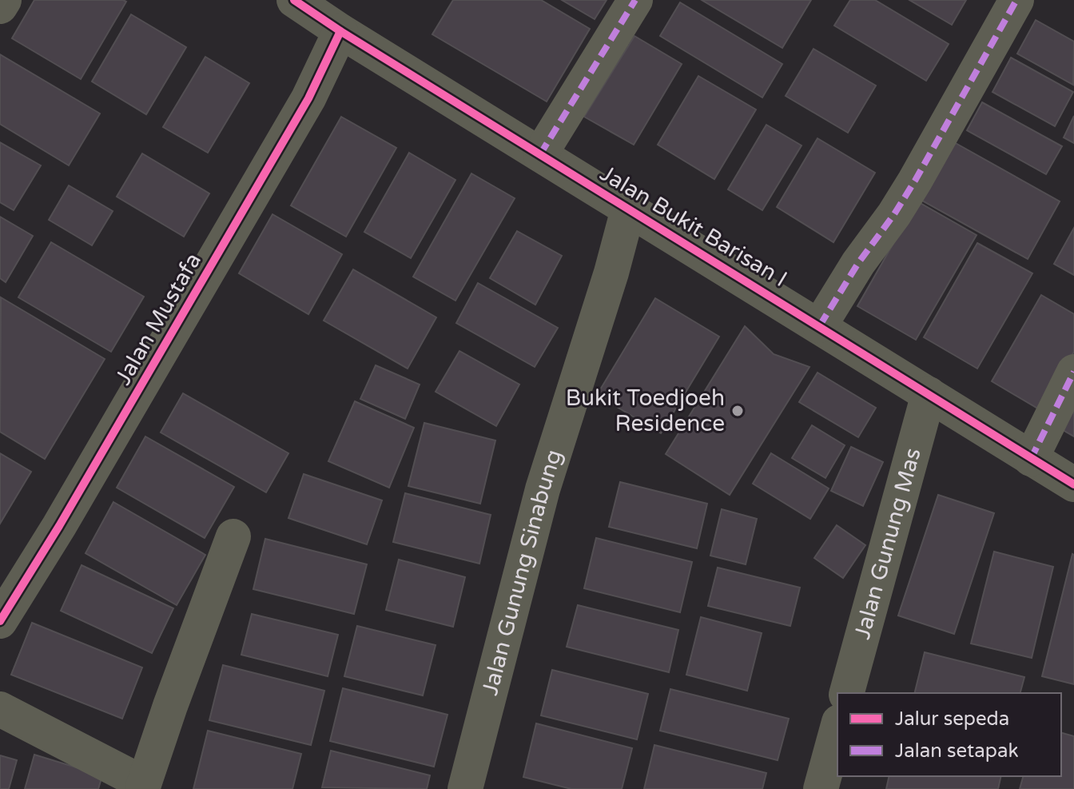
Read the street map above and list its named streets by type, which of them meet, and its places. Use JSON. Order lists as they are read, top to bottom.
{
  "streets": {
    "street": [
      "Jalan Bukit Barisan I",
      "Jalan Mustafa",
      "Jalan Gunung Mas",
      "Jalan Gunung Sinabung"
    ]
  },
  "crossings": [
    ["Jalan Bukit Barisan I", "Jalan Mustafa"],
    ["Jalan Bukit Barisan I", "Jalan Gunung Mas"],
    ["Jalan Bukit Barisan I", "Jalan Gunung Sinabung"]
  ],
  "places": ["Bukit Toedjoeh Residence"],
  "legend": ["Jalur sepeda", "Jalan setapak"]
}
